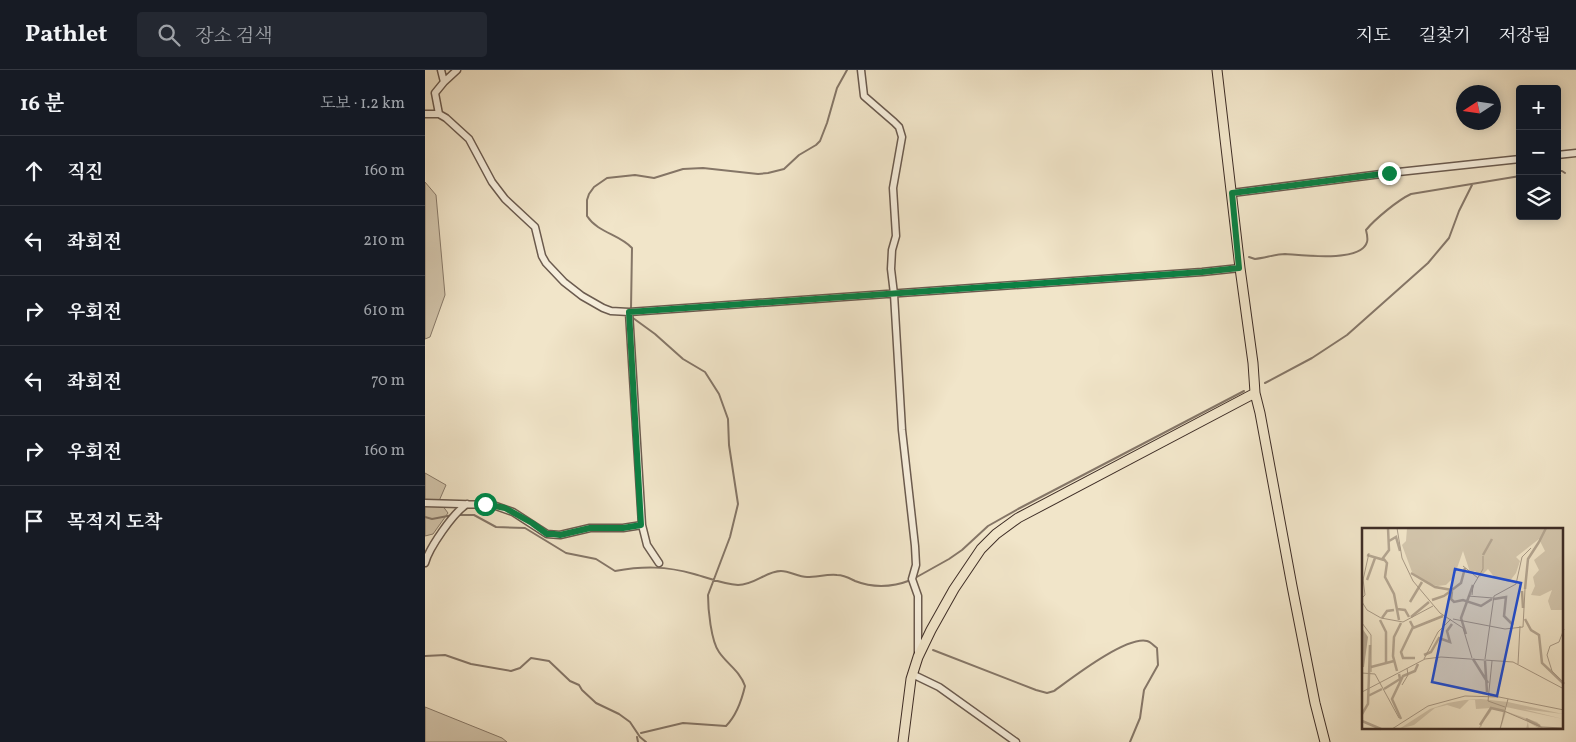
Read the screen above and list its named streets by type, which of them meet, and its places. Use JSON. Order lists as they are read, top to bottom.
{
  "north": "left",
  "page": {
    "header": "Pathlet",
    "search": "장소 검색",
    "nav": ["지도", "길찾기", "저장됨"],
    "heading": ["16 분", "도보 · 1.2 km"],
    "map_buttons": ["+", "−"],
    "list": [
      ["직진", "160 m"],
      ["좌회전", "210 m"],
      ["우회전", "610 m"],
      ["좌회전", "70 m"],
      ["우회전", "160 m"],
      "목적지 도착"
    ]
  }
}
